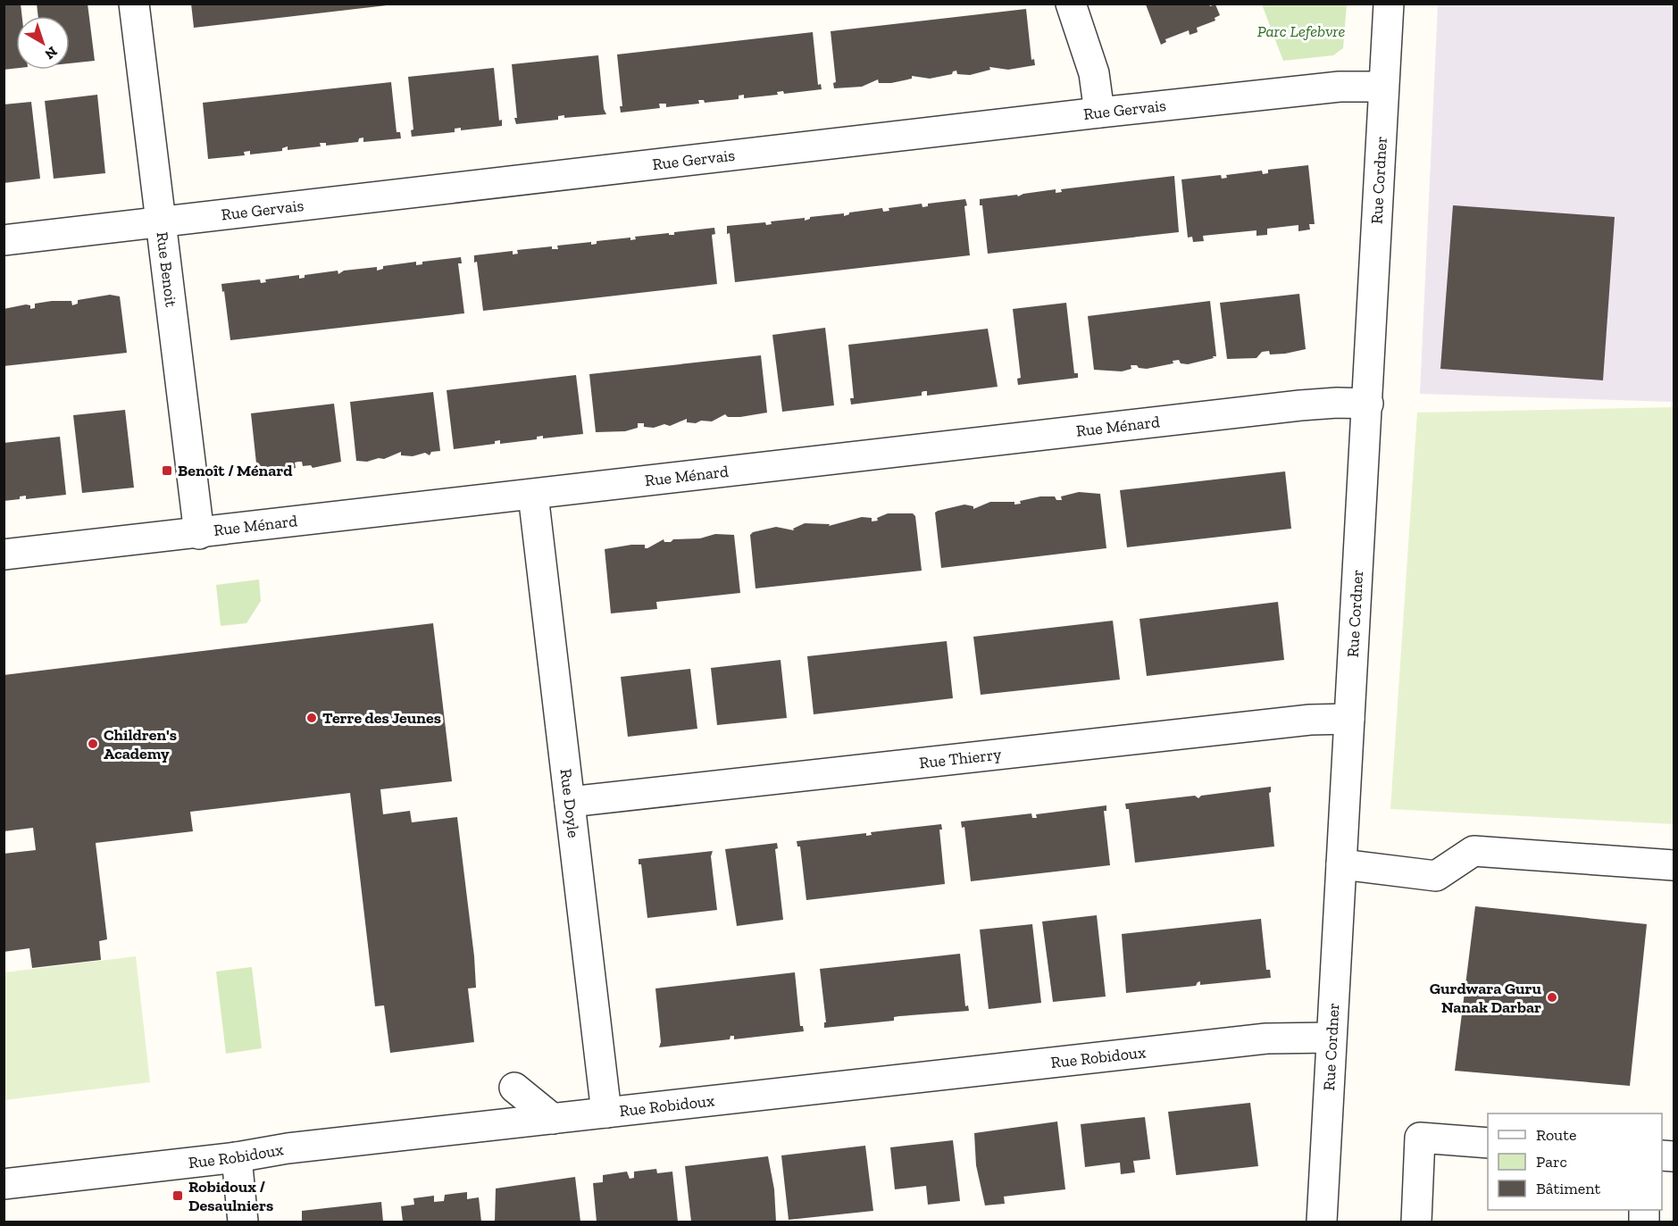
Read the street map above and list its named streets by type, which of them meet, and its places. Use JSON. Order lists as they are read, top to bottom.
{
  "streets": {
    "street": [
      "Rue Gervais",
      "Rue Cordner",
      "Rue Benoit",
      "Rue Ménard",
      "Rue Thierry",
      "Rue Doyle",
      "Rue Robidoux"
    ]
  },
  "crossings": [
    ["Rue Gervais", "Rue Cordner"],
    ["Rue Gervais", "Rue Benoit"],
    ["Rue Cordner", "Rue Ménard"],
    ["Rue Cordner", "Rue Thierry"],
    ["Rue Cordner", "Rue Robidoux"],
    ["Rue Benoit", "Rue Ménard"],
    ["Rue Ménard", "Rue Doyle"],
    ["Rue Thierry", "Rue Doyle"],
    ["Rue Doyle", "Rue Robidoux"]
  ],
  "parks": ["Parc Lefebvre"],
  "places": {
    "transit": ["Benoît / Ménard", "Robidoux / Desaulniers"],
    "other": ["Terre des Jeunes", "Children's Academy", "Gurdwara Guru Nanak Darbar"]
  },
  "legend": ["Route", "Parc", "Bâtiment"],
  "north": "bottom right"
}
